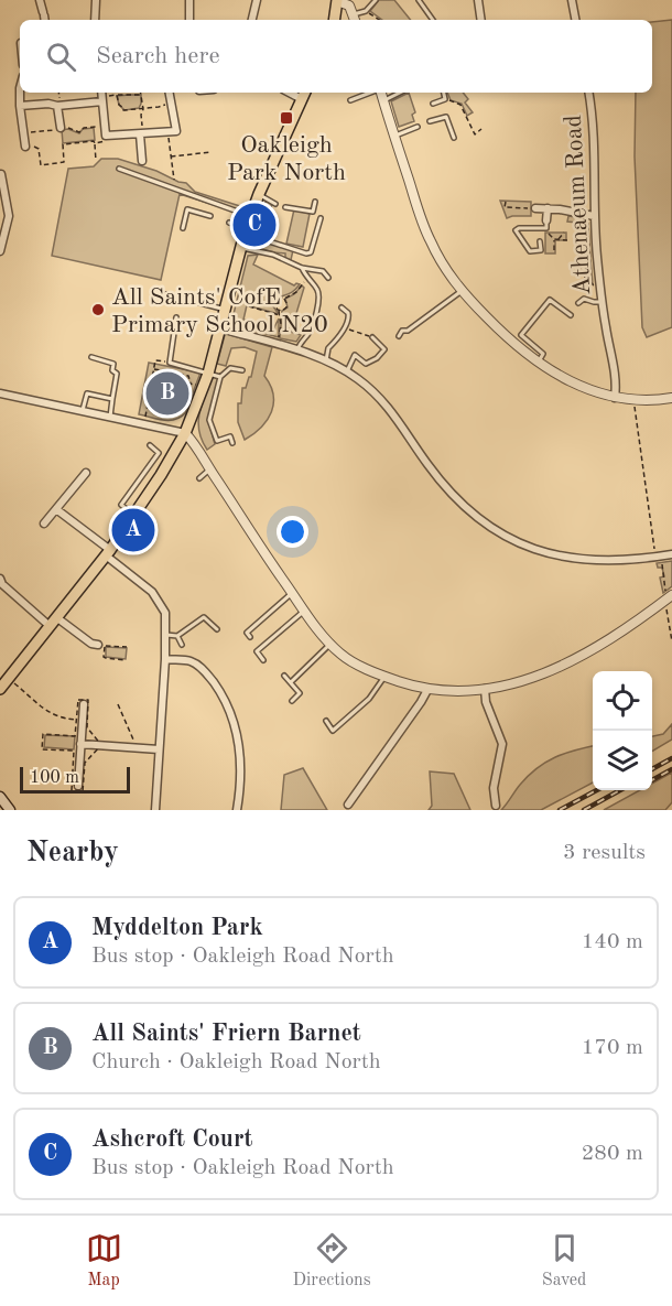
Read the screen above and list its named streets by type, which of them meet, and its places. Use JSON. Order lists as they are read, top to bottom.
{
  "streets": {
    "street": ["Athenaeum Road"]
  },
  "places": {
    "transit": ["Oakleigh Park North"],
    "other": ["All Saints' CofE Primary School N20"]
  },
  "scale_bar": "100 m",
  "page": {
    "search": "Search here",
    "pins": ["C", "B", "A"],
    "scale": "100 m",
    "heading": ["Nearby", "3 results"],
    "list": [
      {
        "mark": "A",
        "name": "Myddelton Park",
        "note": "Bus stop · Oakleigh Road North",
        "value": "140 m"
      },
      {
        "mark": "B",
        "name": "All Saints' Friern Barnet",
        "note": "Church · Oakleigh Road North",
        "value": "170 m"
      },
      {
        "mark": "C",
        "name": "Ashcroft Court",
        "note": "Bus stop · Oakleigh Road North",
        "value": "280 m"
      }
    ],
    "nav": ["Map", "Directions", "Saved"]
  }
}
